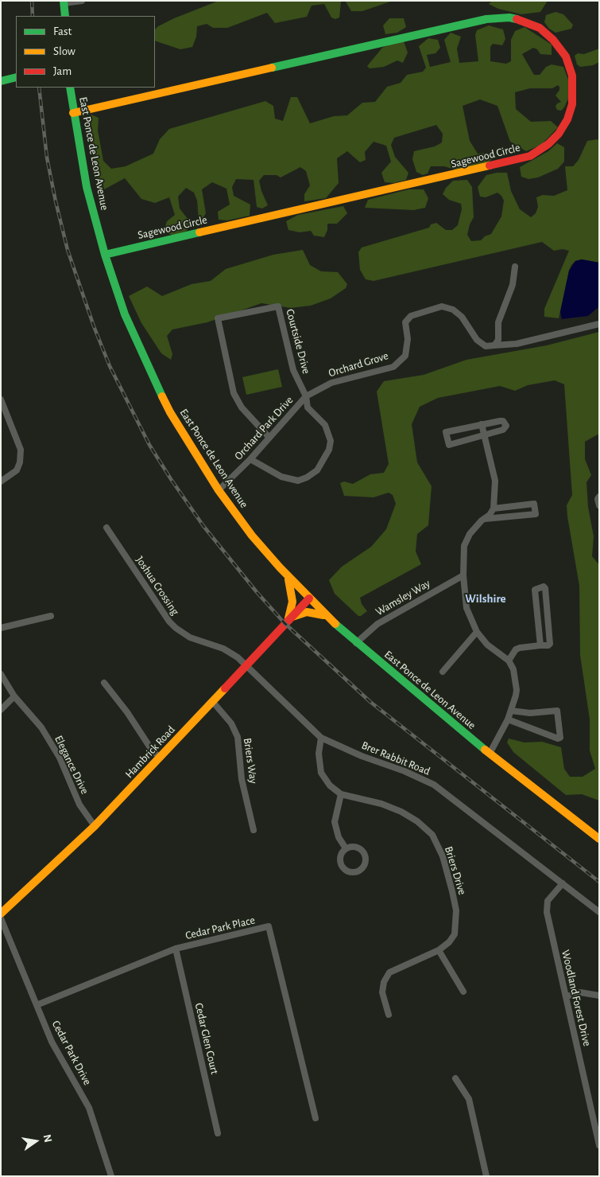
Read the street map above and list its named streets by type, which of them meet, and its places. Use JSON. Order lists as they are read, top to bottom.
{
  "streets": {
    "street": [
      "East Ponce de Leon Avenue",
      "Sagewood Circle",
      "Courtside Drive",
      "Orchard Grove",
      "Orchard Park Drive",
      "Joshua Crossing",
      "Wamsley Way",
      "Hambrick Road",
      "Brer Rabbit Road",
      "Briers Way",
      "Elegance Drive",
      "Briers Drive",
      "Cedar Park Place",
      "Woodland Forest Drive",
      "Cedar Glen Court",
      "Cedar Park Drive"
    ]
  },
  "crossings": [
    ["East Ponce de Leon Avenue", "Sagewood Circle"],
    ["East Ponce de Leon Avenue", "Orchard Park Drive"],
    ["East Ponce de Leon Avenue", "Wamsley Way"],
    ["East Ponce de Leon Avenue", "Hambrick Road"],
    ["Courtside Drive", "Orchard Grove"],
    ["Courtside Drive", "Orchard Park Drive"],
    ["Orchard Grove", "Orchard Park Drive"],
    ["Joshua Crossing", "Hambrick Road"],
    ["Joshua Crossing", "Brer Rabbit Road"],
    ["Hambrick Road", "Brer Rabbit Road"],
    ["Hambrick Road", "Briers Way"],
    ["Hambrick Road", "Elegance Drive"],
    ["Brer Rabbit Road", "Briers Drive"],
    ["Brer Rabbit Road", "Woodland Forest Drive"],
    ["Cedar Park Place", "Cedar Glen Court"],
    ["Cedar Park Place", "Cedar Park Drive"]
  ],
  "districts": ["Wilshire"],
  "legend": ["Fast", "Slow", "Jam"],
  "north": "right"
}
